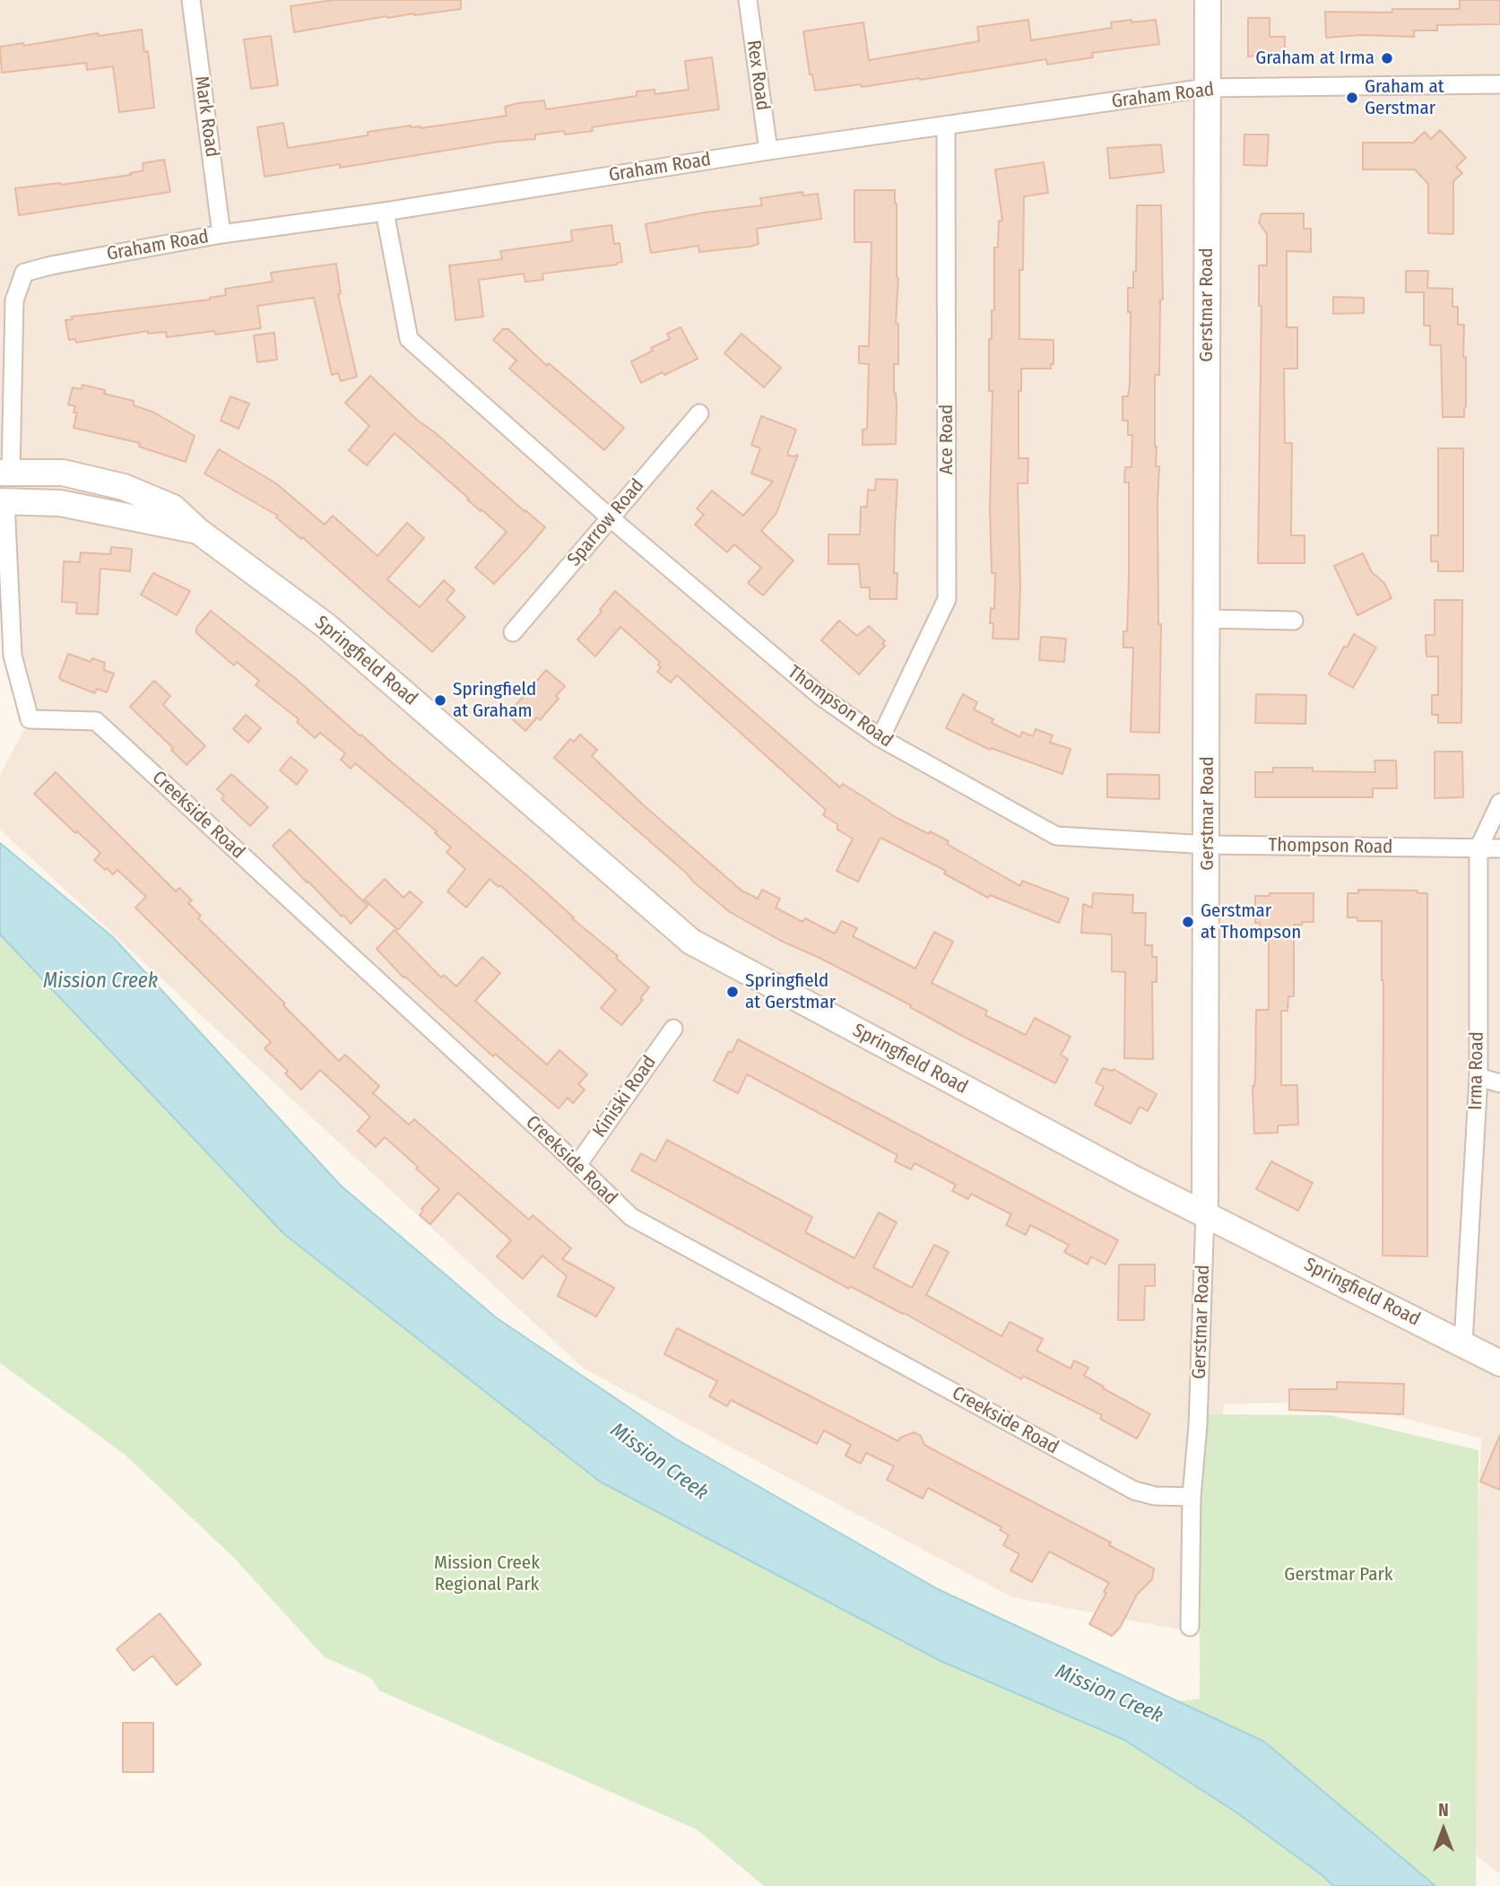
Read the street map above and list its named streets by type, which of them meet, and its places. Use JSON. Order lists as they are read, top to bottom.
{
  "streets": {
    "main road": ["Gerstmar Road", "Springfield Road"],
    "street": [
      "Rex Road",
      "Graham Road",
      "Mark Road",
      "Ace Road",
      "Sparrow Road",
      "Thompson Road",
      "Creekside Road",
      "Irma Road",
      "Kiniski Road"
    ]
  },
  "crossings": [
    ["Rex Road", "Graham Road"],
    ["Graham Road", "Mark Road"],
    ["Graham Road", "Gerstmar Road"],
    ["Graham Road", "Ace Road"],
    ["Graham Road", "Springfield Road"],
    ["Graham Road", "Thompson Road"],
    ["Gerstmar Road", "Springfield Road"],
    ["Gerstmar Road", "Thompson Road"],
    ["Gerstmar Road", "Creekside Road"],
    ["Ace Road", "Thompson Road"],
    ["Sparrow Road", "Thompson Road"],
    ["Springfield Road", "Creekside Road"],
    ["Springfield Road", "Irma Road"],
    ["Thompson Road", "Irma Road"],
    ["Creekside Road", "Kiniski Road"]
  ],
  "water": ["Mission Creek"],
  "parks": ["Mission Creek Regional Park", "Gerstmar Park"],
  "places": [
    "Graham at Irma",
    "Graham at Gerstmar",
    "Springfield at Graham",
    "Gerstmar at Thompson",
    "Springfield at Gerstmar"
  ],
  "north": "top"
}
